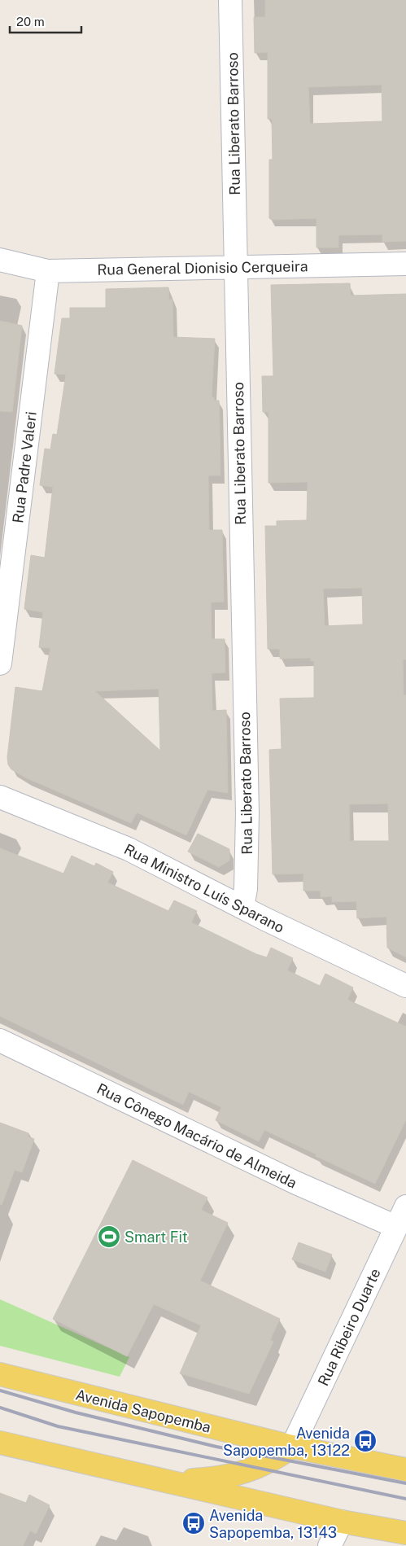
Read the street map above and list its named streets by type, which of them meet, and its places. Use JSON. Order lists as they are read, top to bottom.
{
  "streets": {
    "main road": ["Avenida Sapopemba"],
    "street": [
      "Rua Liberato Barroso",
      "Rua General Dionisio Cerqueira",
      "Rua Padre Valeri",
      "Rua Ministro Luís Sparano",
      "Rua Cônego Macário de Almeida",
      "Rua Ribeiro Duarte"
    ]
  },
  "crossings": [
    ["Rua Liberato Barroso", "Rua General Dionisio Cerqueira"],
    ["Rua Liberato Barroso", "Rua Ministro Luís Sparano"],
    ["Rua General Dionisio Cerqueira", "Rua Padre Valeri"],
    ["Rua Cônego Macário de Almeida", "Rua Ribeiro Duarte"],
    ["Rua Ribeiro Duarte", "Avenida Sapopemba"]
  ],
  "places": {
    "sports": ["Smart Fit"],
    "bus stop": ["Avenida Sapopemba, 13122", "Avenida Sapopemba, 13143"]
  },
  "scale_bar": "20 m"
}
